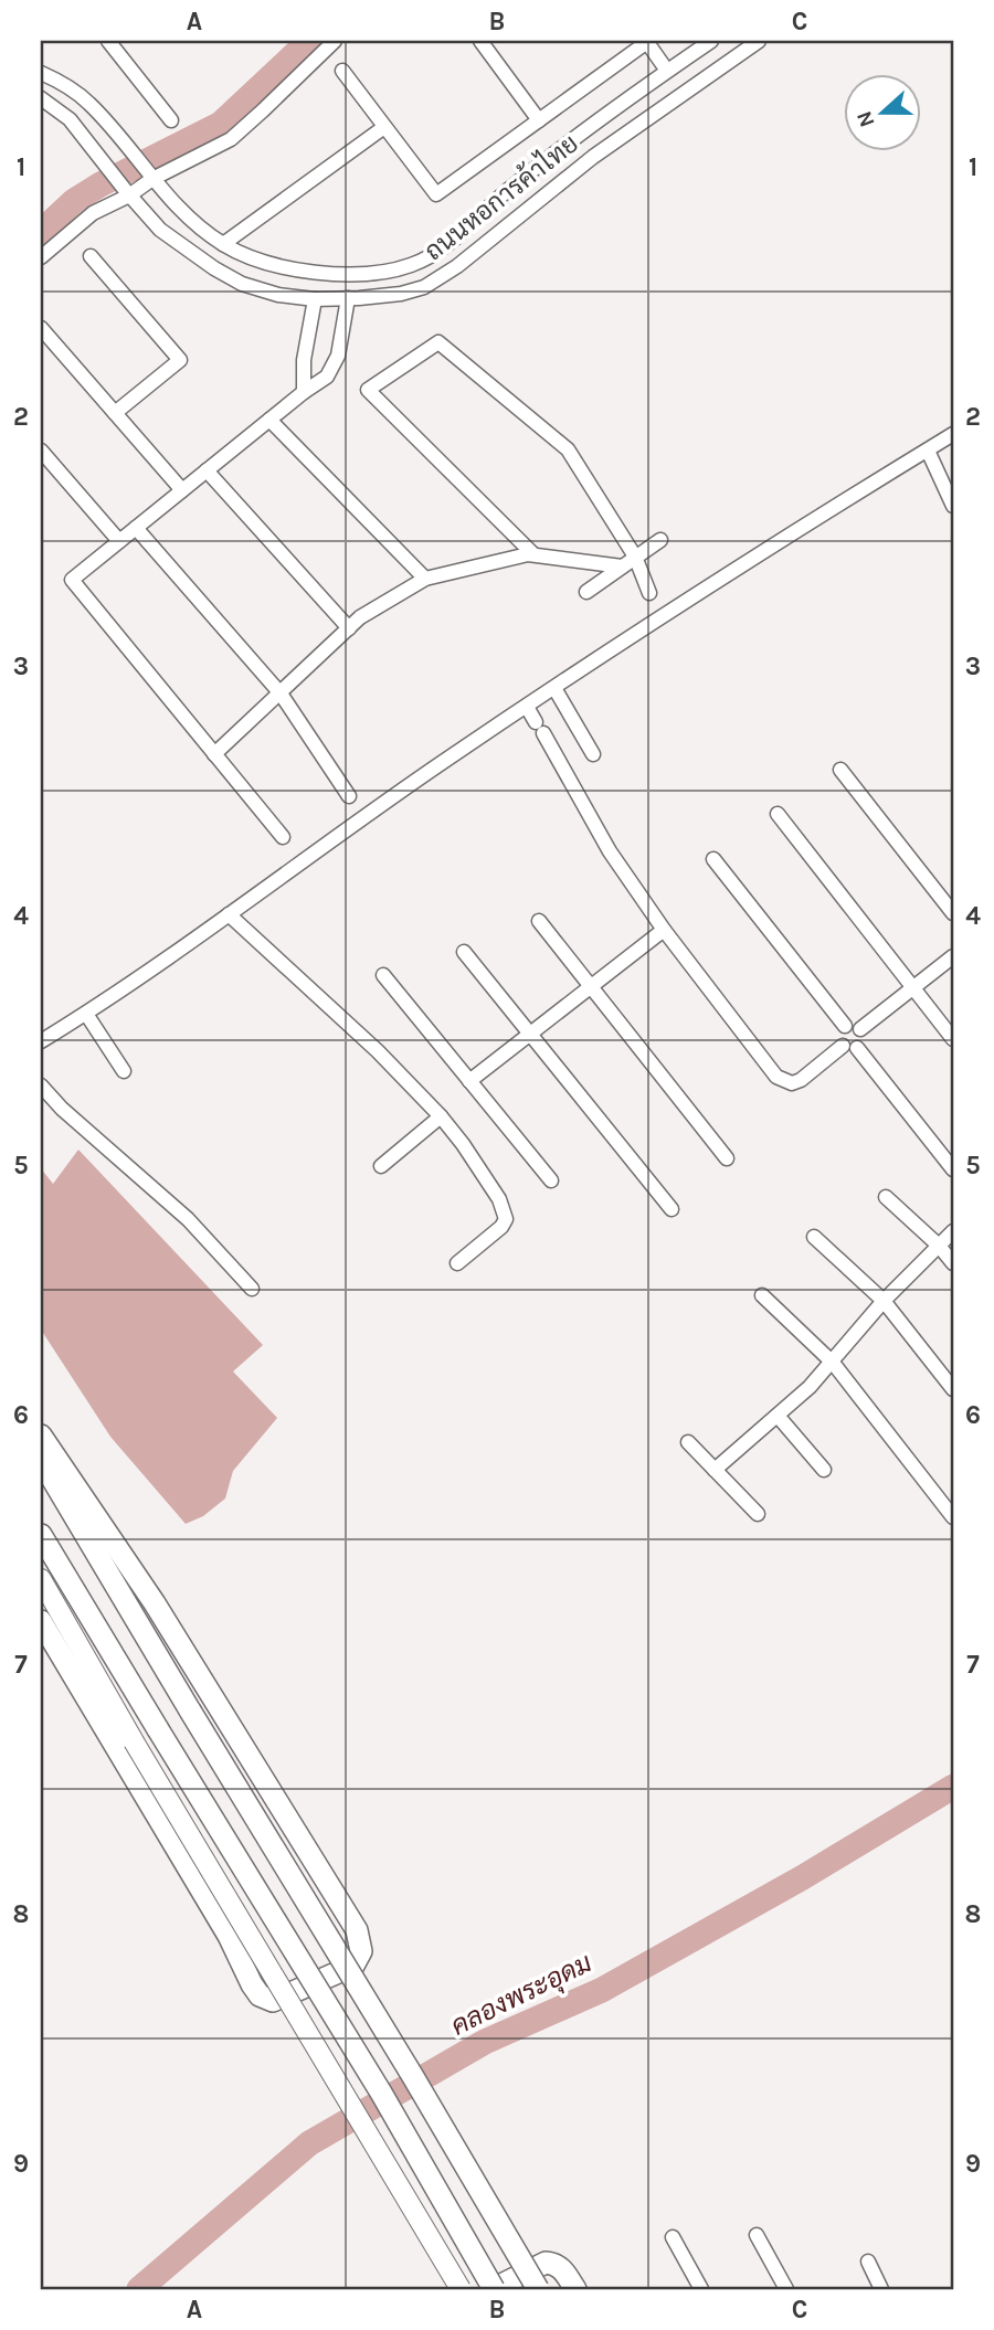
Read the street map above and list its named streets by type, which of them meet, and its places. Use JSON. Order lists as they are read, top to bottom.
{
  "streets": {
    "street": ["ถนนหอการค้าไทย"]
  },
  "water": ["คลองพระอุดม"],
  "north": "left",
  "grid": {
    "columns": ["A", "B", "C"],
    "rows": [
      "1",
      "2",
      "3",
      "4",
      "5",
      "6",
      "7",
      "8",
      "9"
    ]
  }
}
